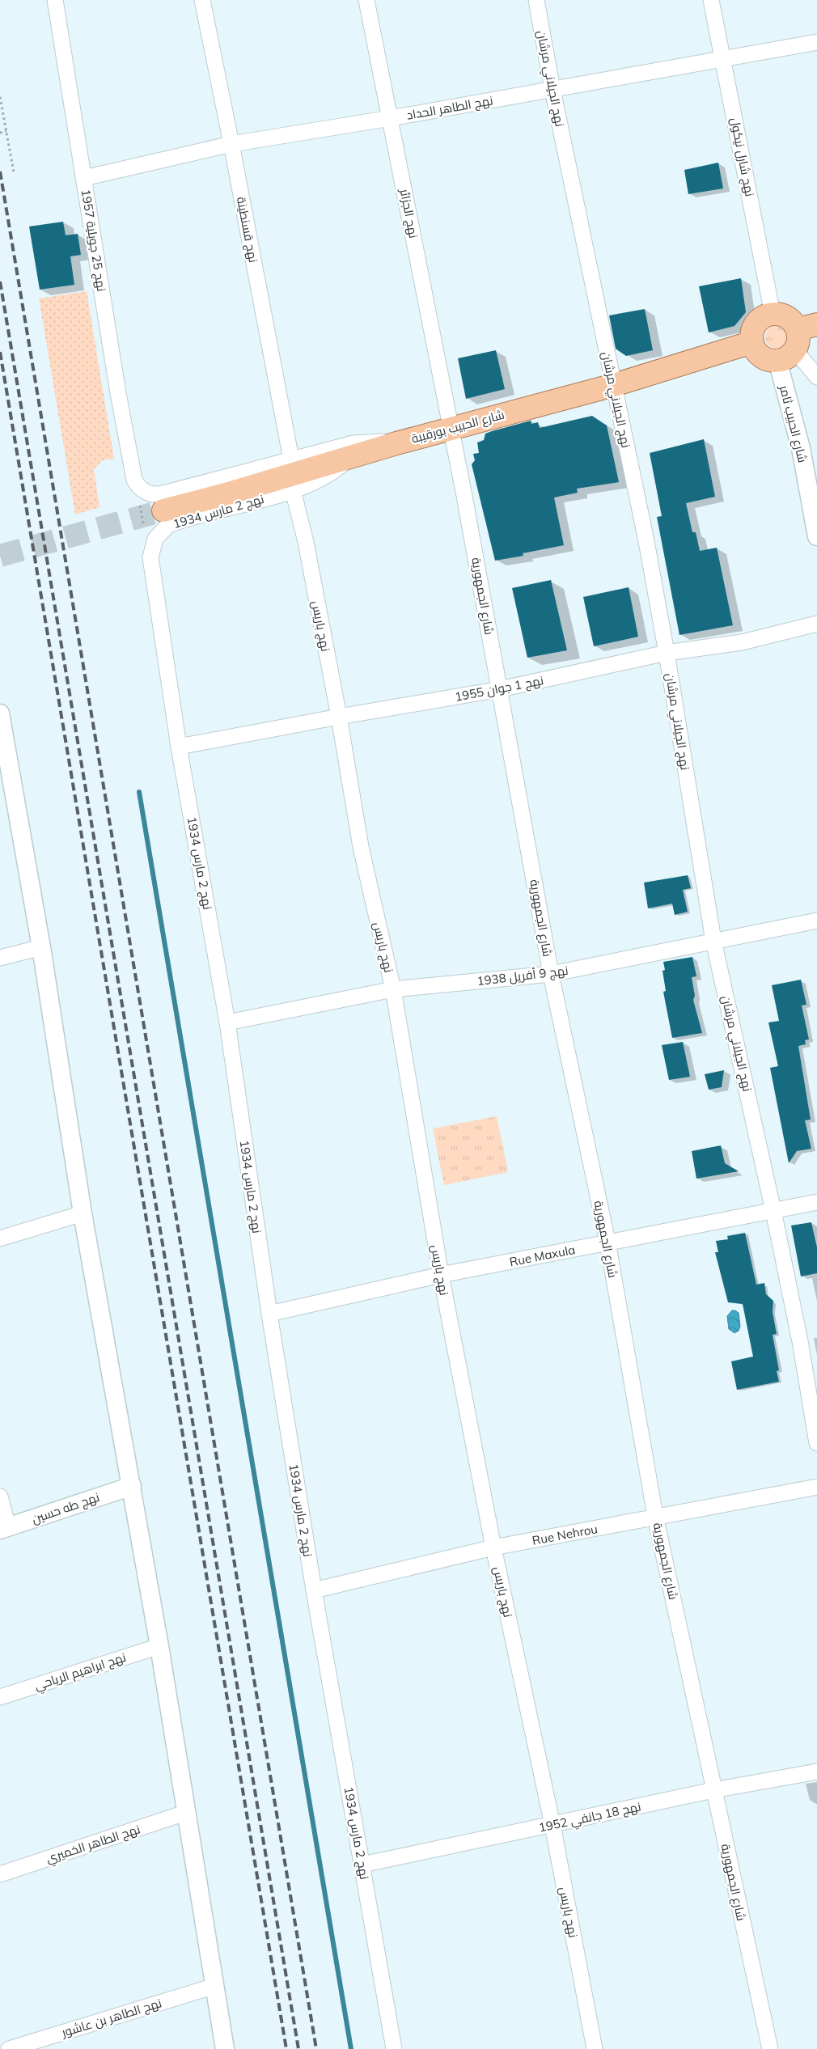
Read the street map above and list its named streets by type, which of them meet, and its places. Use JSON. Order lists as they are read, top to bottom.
{
  "streets": {
    "main road": ["شارع الحبيب بورقيبة"],
    "street": [
      "نهج الجيلاني مرشان",
      "نهج الطاهر الحداد",
      "نهج شارل نيكول",
      "نهج الجزائر",
      "نهج قسنطينة",
      "نهج 25 جويلية 1957",
      "شارع الحبيب ثامر",
      "نهج 2 مارس 1934",
      "شارع الجمهورية",
      "نهج باريس",
      "نهج 1 جوان 1955",
      "نهج 9 أفريل 1938",
      "Rue Maxula",
      "نهج طه حسين",
      "Rue Nehrou",
      "نهج ابراهيم الرياحي",
      "نهج 18 جانفي 1952",
      "نهج الطاهر الخميري",
      "نهج الطاهر بن عاشور"
    ]
  },
  "crossings": [
    ["نهج الجيلاني مرشان", "نهج الطاهر الحداد"],
    ["نهج الجيلاني مرشان", "شارع الحبيب بورقيبة"],
    ["نهج الجيلاني مرشان", "نهج 1 جوان 1955"],
    ["نهج الجيلاني مرشان", "نهج 9 أفريل 1938"],
    ["نهج الجيلاني مرشان", "Rue Maxula"],
    ["نهج الطاهر الحداد", "نهج شارل نيكول"],
    ["نهج الطاهر الحداد", "نهج الجزائر"],
    ["نهج الطاهر الحداد", "نهج قسنطينة"],
    ["نهج الطاهر الحداد", "نهج 25 جويلية 1957"],
    ["نهج شارل نيكول", "شارع الحبيب ثامر"],
    ["نهج شارل نيكول", "شارع الحبيب بورقيبة"],
    ["نهج الجزائر", "شارع الحبيب بورقيبة"],
    ["نهج الجزائر", "شارع الجمهورية"],
    ["نهج 25 جويلية 1957", "شارع الحبيب بورقيبة"],
    ["شارع الحبيب ثامر", "شارع الحبيب بورقيبة"],
    ["شارع الحبيب بورقيبة", "نهج 2 مارس 1934"],
    ["شارع الحبيب بورقيبة", "شارع الجمهورية"],
    ["نهج 2 مارس 1934", "نهج باريس"],
    ["نهج 2 مارس 1934", "نهج 1 جوان 1955"],
    ["نهج 2 مارس 1934", "نهج 9 أفريل 1938"],
    ["نهج 2 مارس 1934", "Rue Maxula"],
    ["نهج 2 مارس 1934", "Rue Nehrou"],
    ["نهج 2 مارس 1934", "نهج 18 جانفي 1952"],
    ["شارع الجمهورية", "نهج 1 جوان 1955"],
    ["شارع الجمهورية", "نهج 9 أفريل 1938"],
    ["شارع الجمهورية", "Rue Maxula"],
    ["شارع الجمهورية", "Rue Nehrou"],
    ["شارع الجمهورية", "نهج 18 جانفي 1952"],
    ["نهج باريس", "نهج 1 جوان 1955"],
    ["نهج باريس", "نهج 9 أفريل 1938"],
    ["نهج باريس", "Rue Maxula"],
    ["نهج باريس", "Rue Nehrou"],
    ["نهج باريس", "نهج 18 جانفي 1952"]
  ]
}
